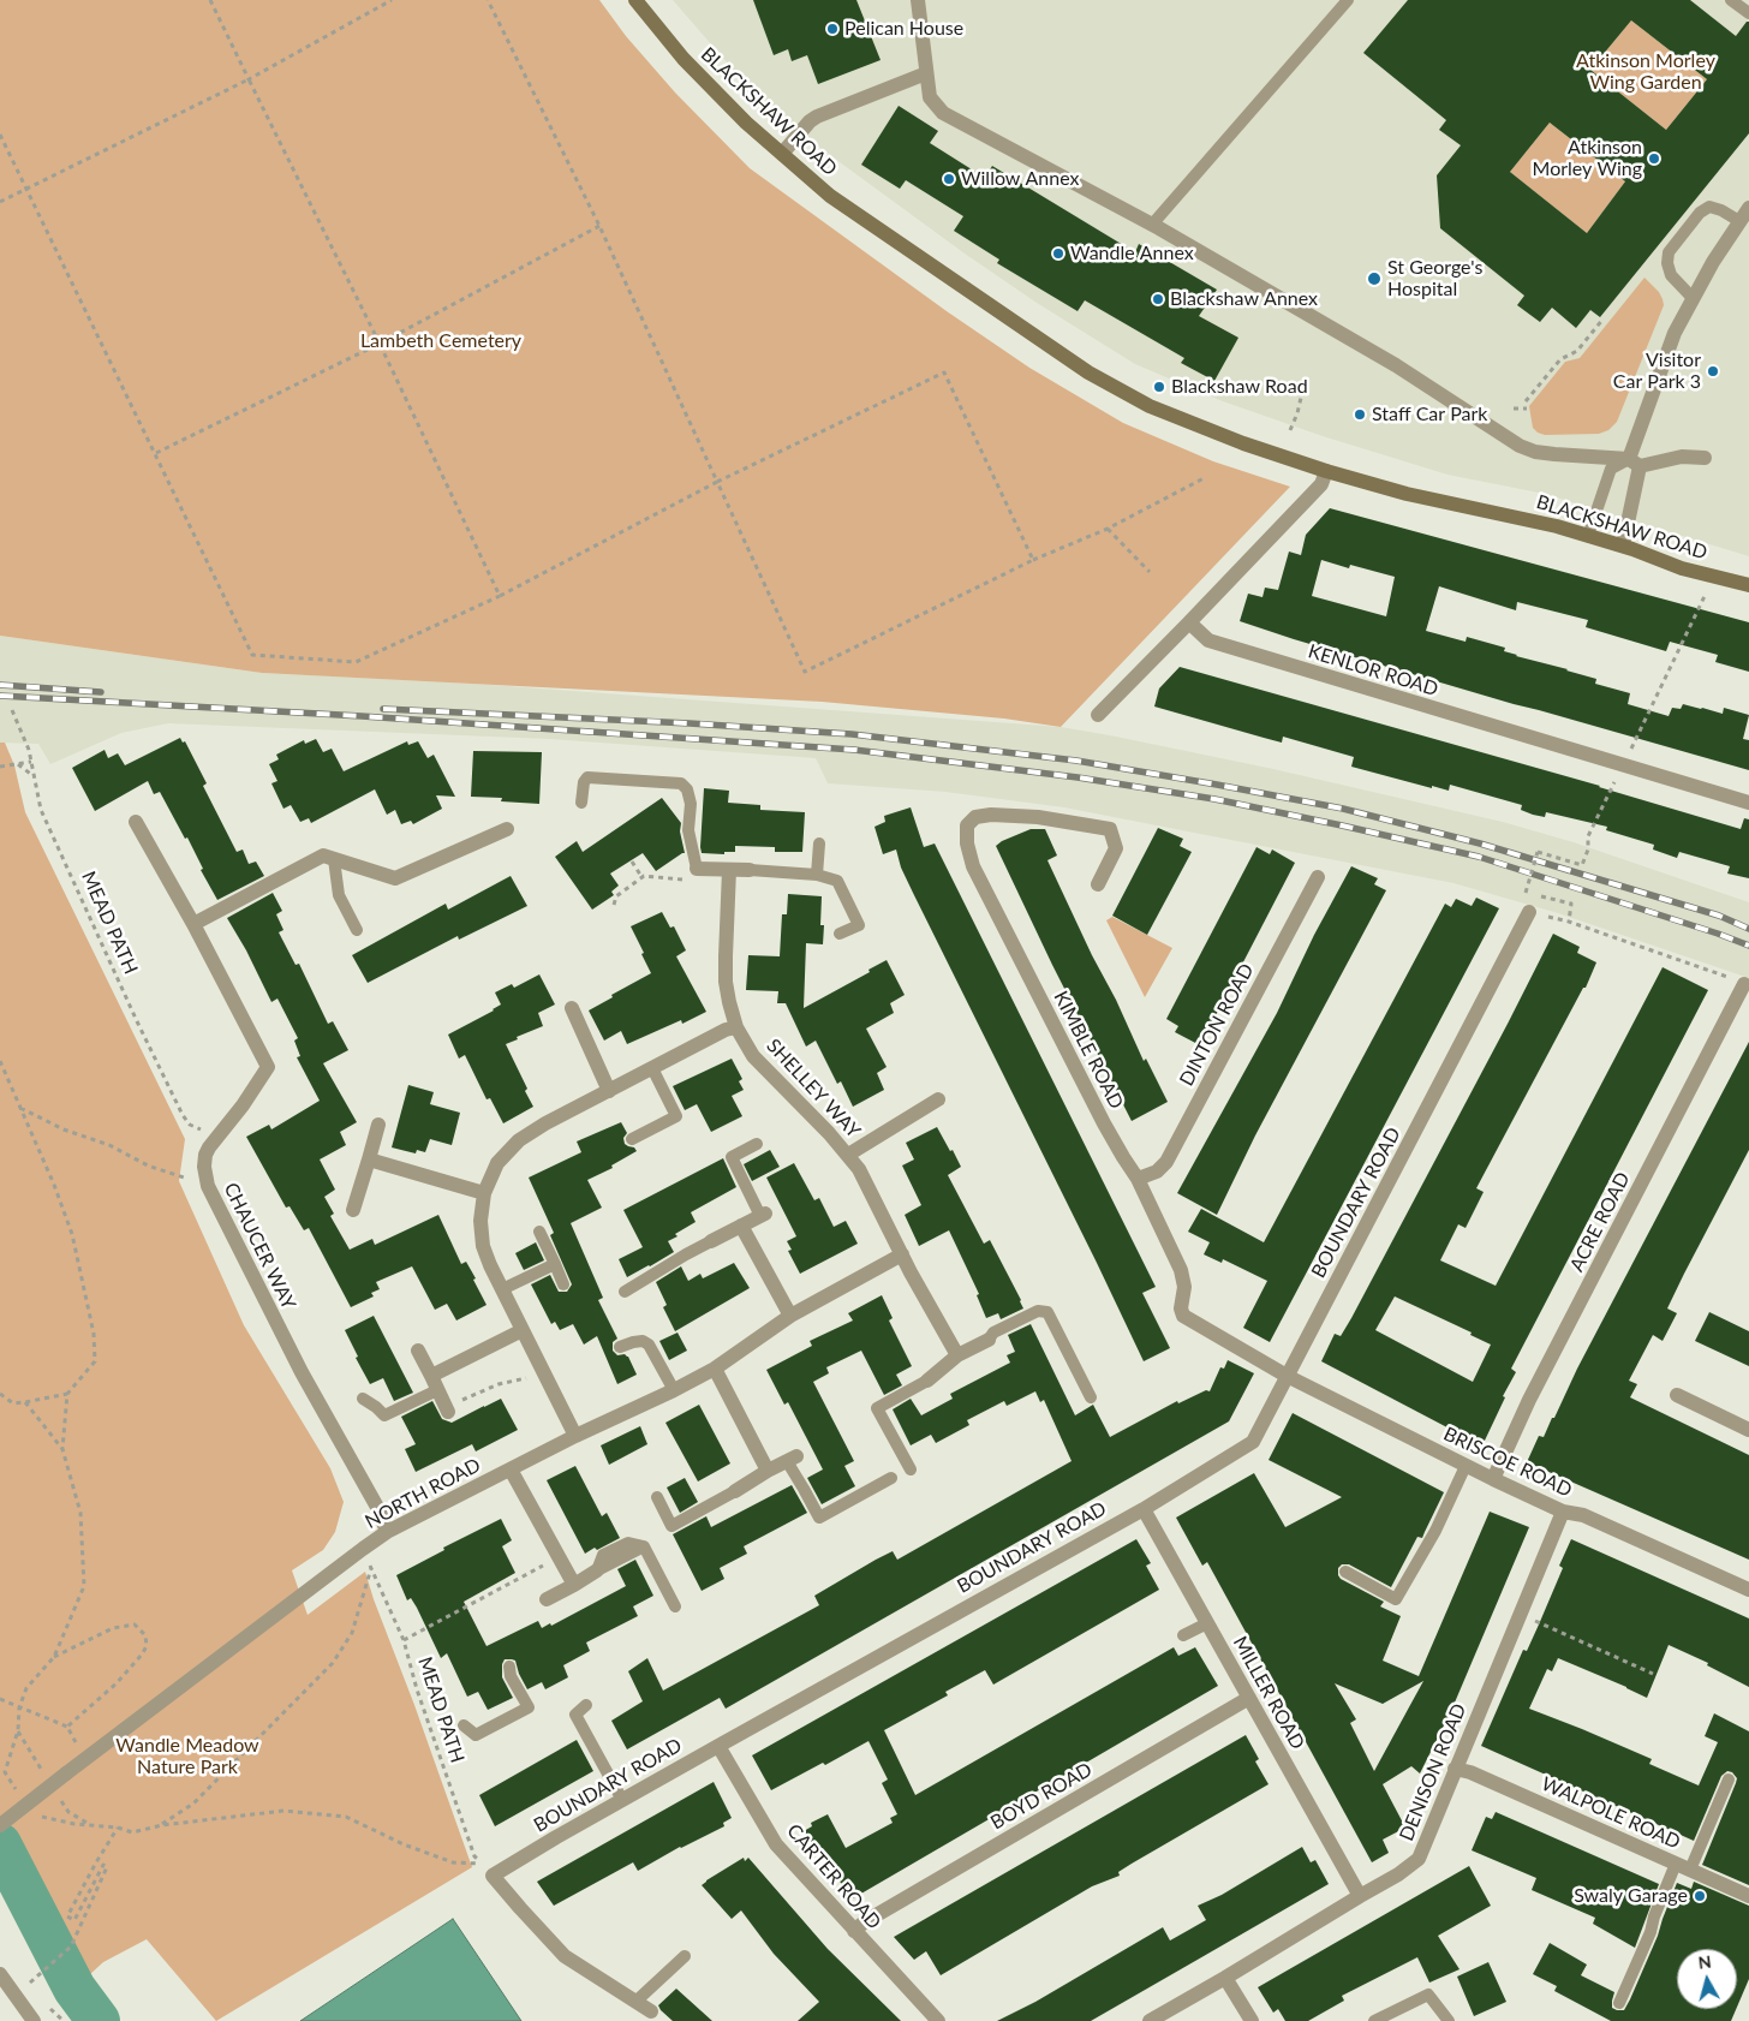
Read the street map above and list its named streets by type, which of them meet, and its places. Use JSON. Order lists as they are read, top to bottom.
{
  "streets": {
    "street": [
      "BLACKSHAW ROAD",
      "KENLOR ROAD",
      "DINTON ROAD",
      "KIMBLE ROAD",
      "SHELLEY WAY",
      "BOUNDARY ROAD",
      "ACRE ROAD",
      "CHAUCER WAY",
      "BRISCOE ROAD",
      "NORTH ROAD",
      "MILLER ROAD",
      "DENISON ROAD",
      "BOYD ROAD",
      "WALPOLE ROAD",
      "CARTER ROAD"
    ],
    "path": ["MEAD PATH"]
  },
  "crossings": [
    ["DINTON ROAD", "KIMBLE ROAD"],
    ["KIMBLE ROAD", "BOUNDARY ROAD"],
    ["KIMBLE ROAD", "BRISCOE ROAD"],
    ["SHELLEY WAY", "NORTH ROAD"],
    ["BOUNDARY ROAD", "BRISCOE ROAD"],
    ["BOUNDARY ROAD", "MILLER ROAD"],
    ["BOUNDARY ROAD", "CARTER ROAD"],
    ["ACRE ROAD", "BRISCOE ROAD"],
    ["CHAUCER WAY", "NORTH ROAD"],
    ["BRISCOE ROAD", "DENISON ROAD"],
    ["MILLER ROAD", "DENISON ROAD"],
    ["MILLER ROAD", "BOYD ROAD"],
    ["DENISON ROAD", "WALPOLE ROAD"],
    ["BOYD ROAD", "CARTER ROAD"]
  ],
  "parks": ["Atkinson Morley Wing Garden", "Lambeth Cemetery", "Wandle Meadow Nature Park"],
  "places": [
    "Pelican House",
    "Atkinson Morley Wing",
    "Willow Annex",
    "Wandle Annex",
    "St George's Hospital",
    "Blackshaw Annex",
    "Visitor Car Park 3",
    "Blackshaw Road",
    "Staff Car Park",
    "Swaly Garage"
  ],
  "north": "top"
}
